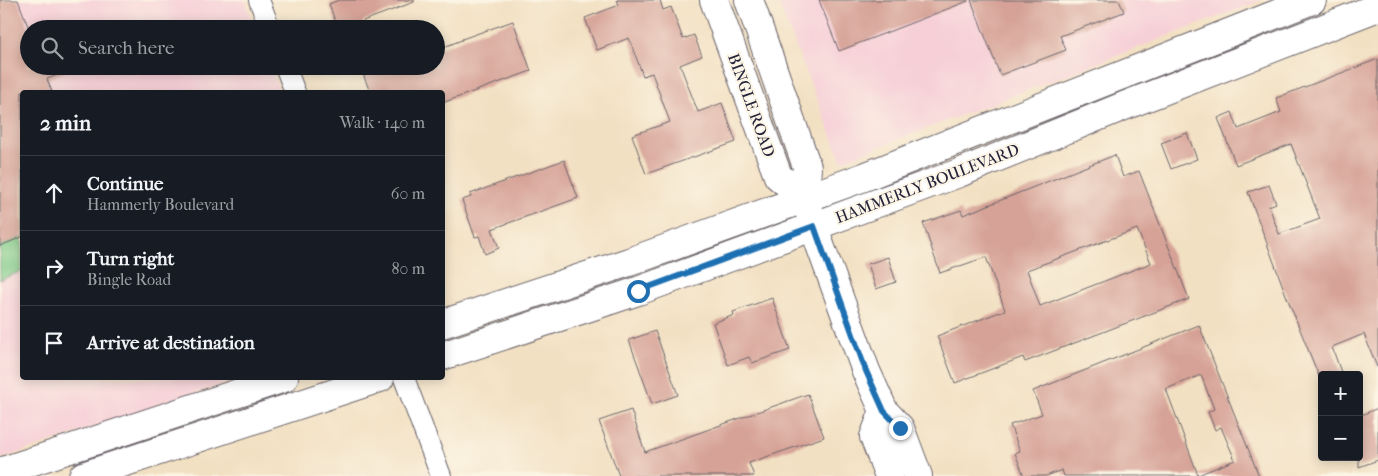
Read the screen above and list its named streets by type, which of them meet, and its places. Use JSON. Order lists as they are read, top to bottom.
{
  "streets": {
    "main road": ["BINGLE ROAD", "HAMMERLY BOULEVARD"]
  },
  "crossings": [
    ["BINGLE ROAD", "HAMMERLY BOULEVARD"]
  ],
  "page": {
    "search": "Search here",
    "heading": ["2 min", "Walk · 140 m"],
    "list": [
      ["Continue", "Hammerly Boulevard", "60 m"],
      ["Turn right", "Bingle Road", "80 m"],
      "Arrive at destination"
    ],
    "map_buttons": ["+", "−"]
  }
}
